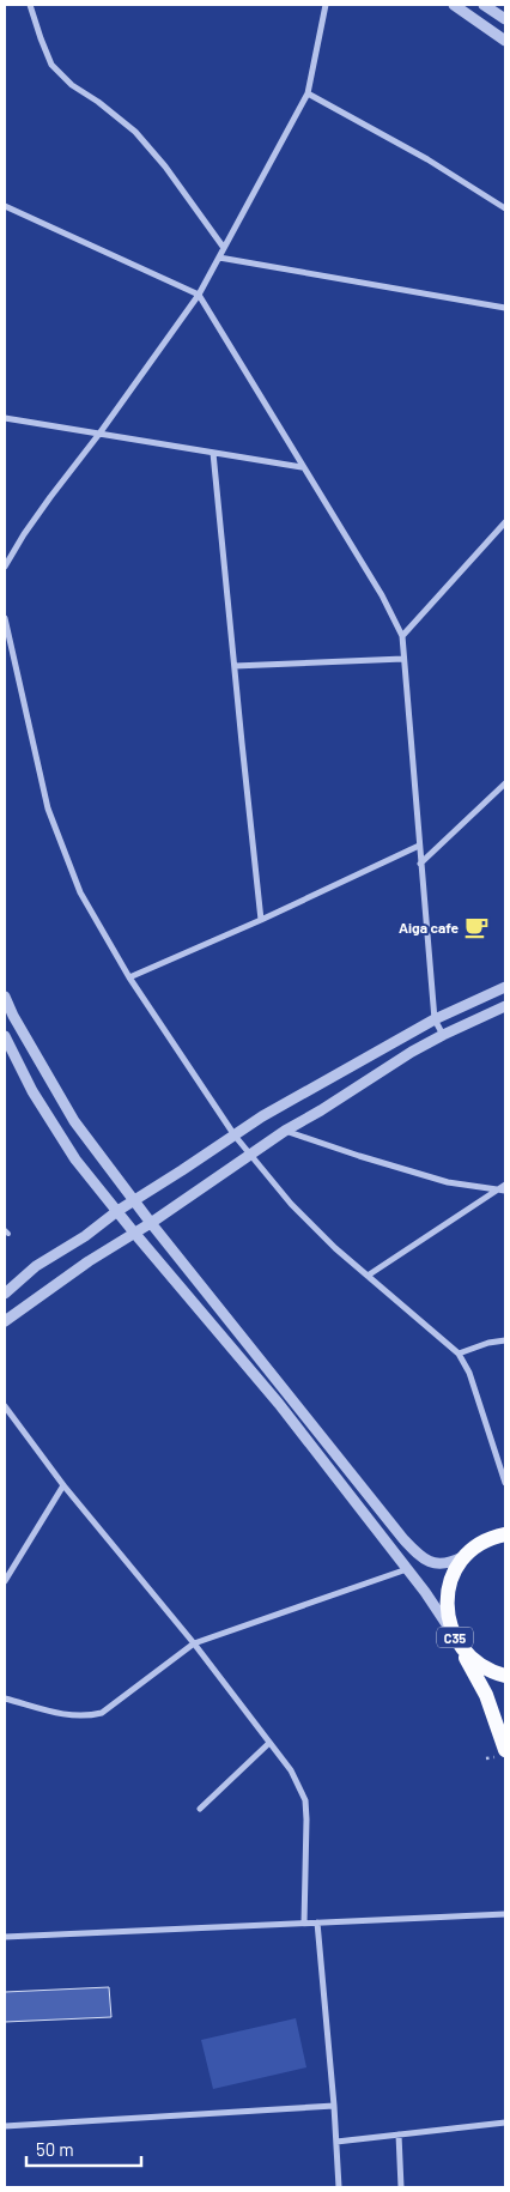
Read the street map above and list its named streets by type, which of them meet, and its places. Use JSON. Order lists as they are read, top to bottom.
{
  "streets": {
    "main road": ["C35"]
  },
  "places": {
    "cafe": ["Aiga cafe"]
  },
  "scale_bar": "50 m"
}
